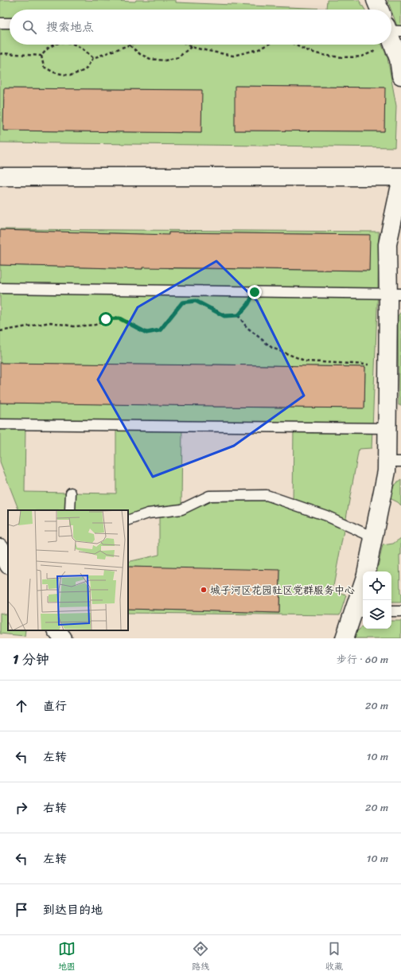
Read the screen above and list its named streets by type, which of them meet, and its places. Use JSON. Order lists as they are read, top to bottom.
{
  "places": ["城子河区花园社区党群服务中心"],
  "page": {
    "search": "搜索地点",
    "heading": ["1 分钟", "步行 · 60 m"],
    "list": [
      ["直行", "20 m"],
      ["左转", "10 m"],
      ["右转", "20 m"],
      ["左转", "10 m"],
      "到达目的地"
    ],
    "nav": ["地图", "路线", "收藏"]
  }
}
